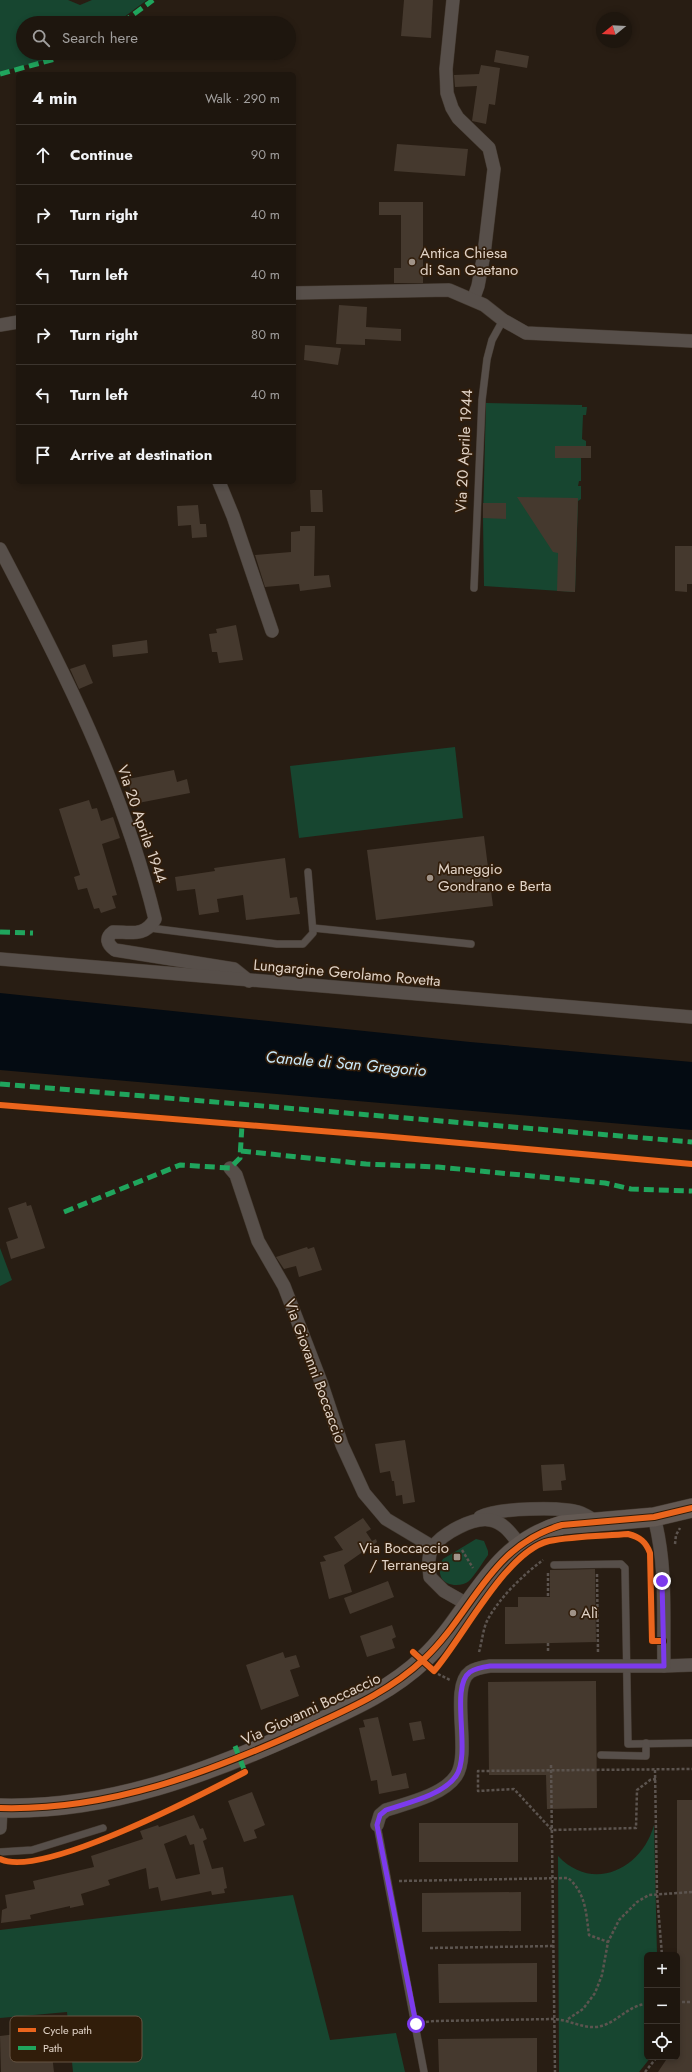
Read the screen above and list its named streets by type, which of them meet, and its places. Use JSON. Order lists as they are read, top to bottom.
{
  "streets": {
    "street": ["Via 20 Aprile 1944", "Lungargine Gerolamo Rovetta", "Via Giovanni Boccaccio"]
  },
  "water": ["Canale di San Gregorio"],
  "places": {
    "other": ["Antica Chiesa di San Gaetano", "Maneggio Gondrano e Berta", "Alì"],
    "transit": ["Via Boccaccio / Terranegra"]
  },
  "legend": ["Cycle path", "Path"],
  "north": "left",
  "page": {
    "search": "Search here",
    "heading": ["4 min", "Walk · 290 m"],
    "list": [
      ["Continue", "90 m"],
      ["Turn right", "40 m"],
      ["Turn left", "40 m"],
      ["Turn right", "80 m"],
      ["Turn left", "40 m"],
      "Arrive at destination"
    ],
    "map_buttons": ["+", "−"]
  }
}
